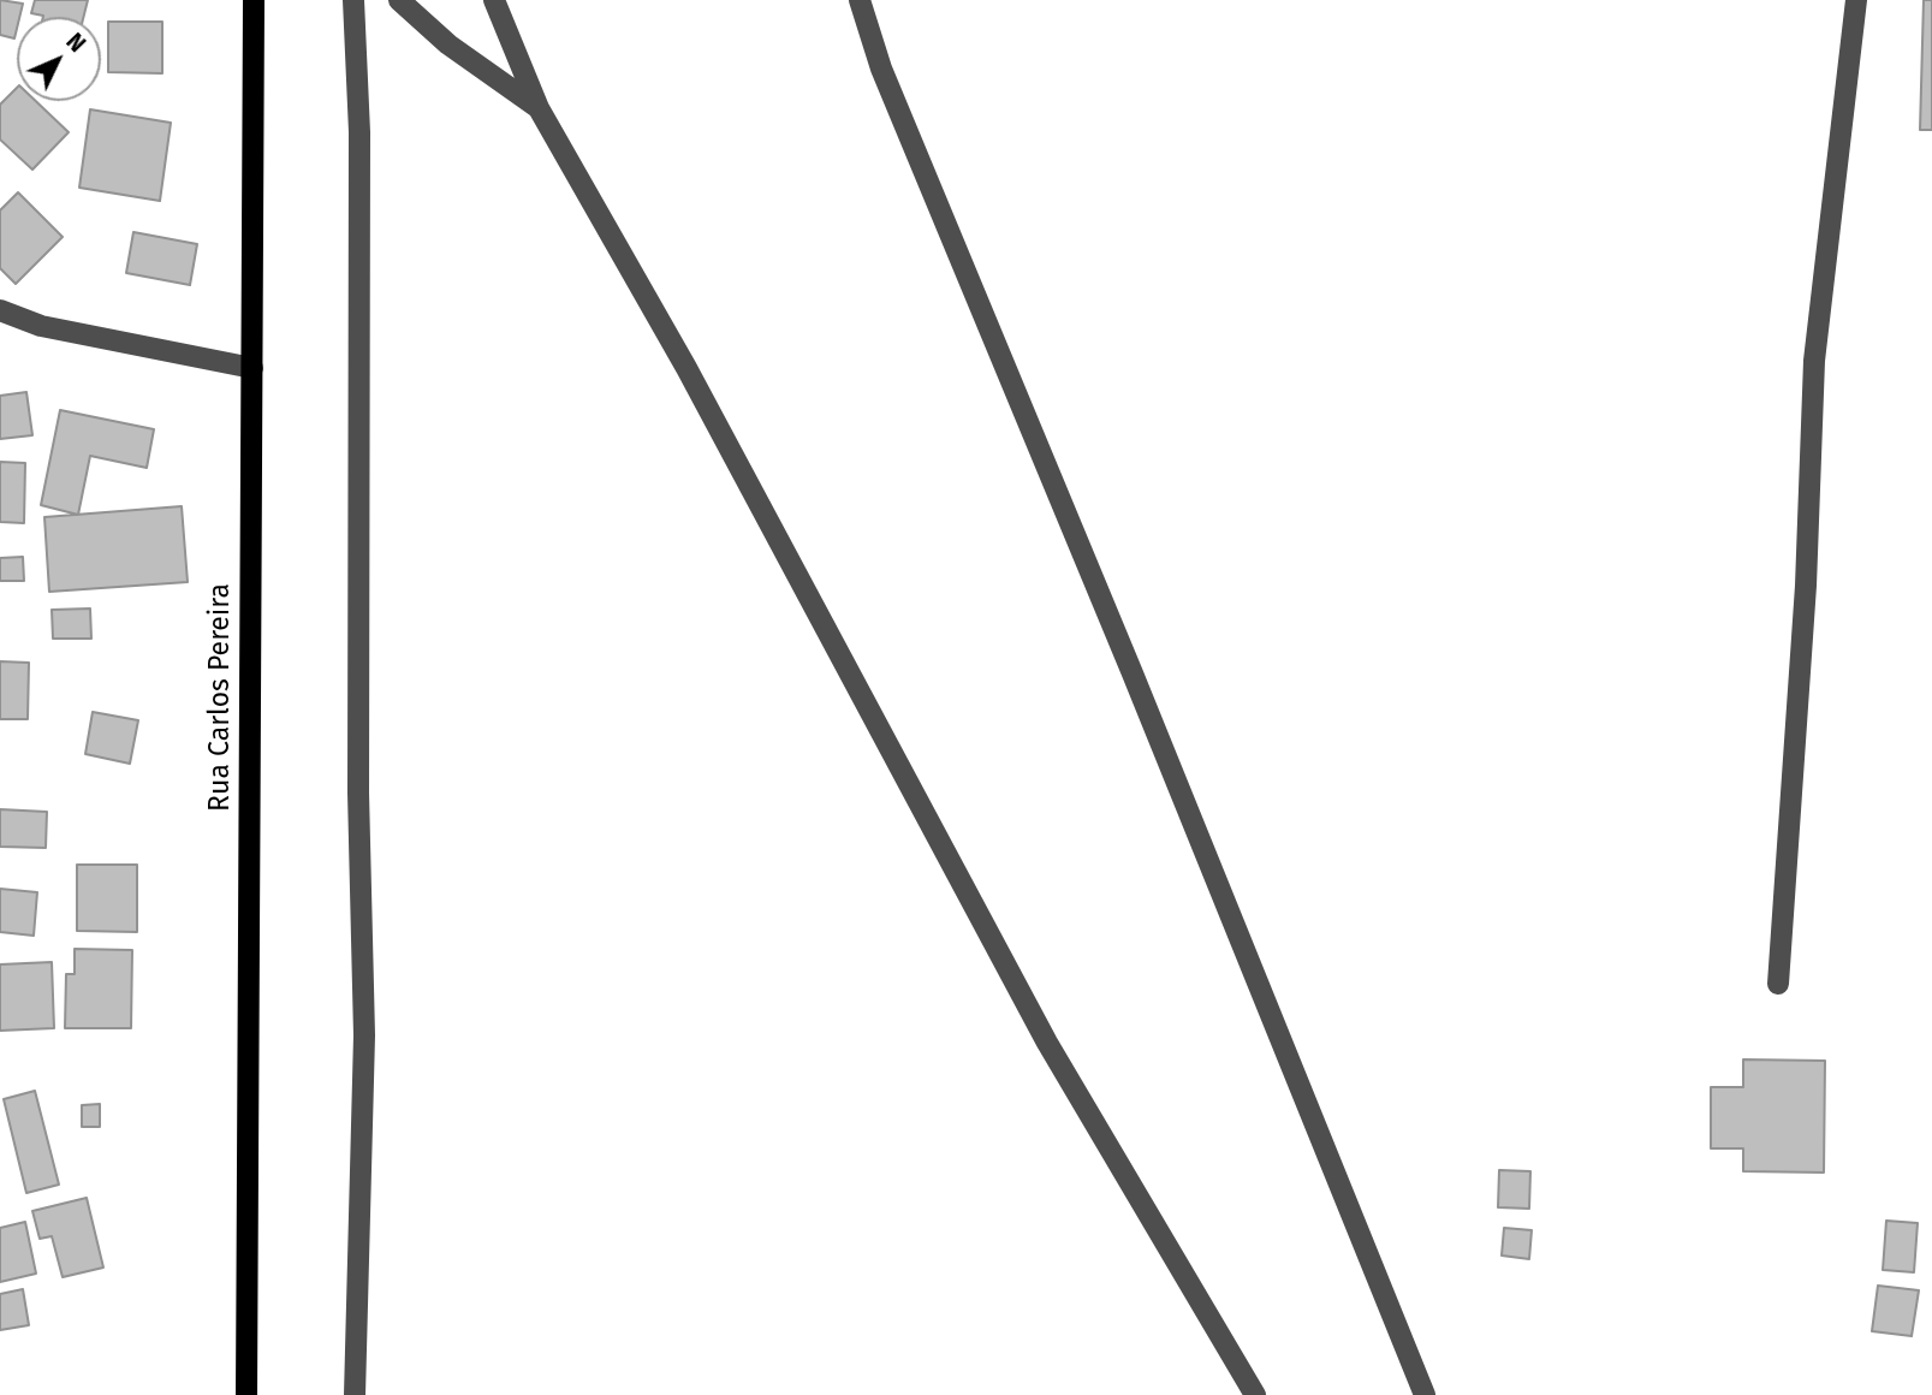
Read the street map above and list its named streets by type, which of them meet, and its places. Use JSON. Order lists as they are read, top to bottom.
{
  "streets": {
    "main road": ["Rua Carlos Pereira"]
  },
  "north": "top right"
}
